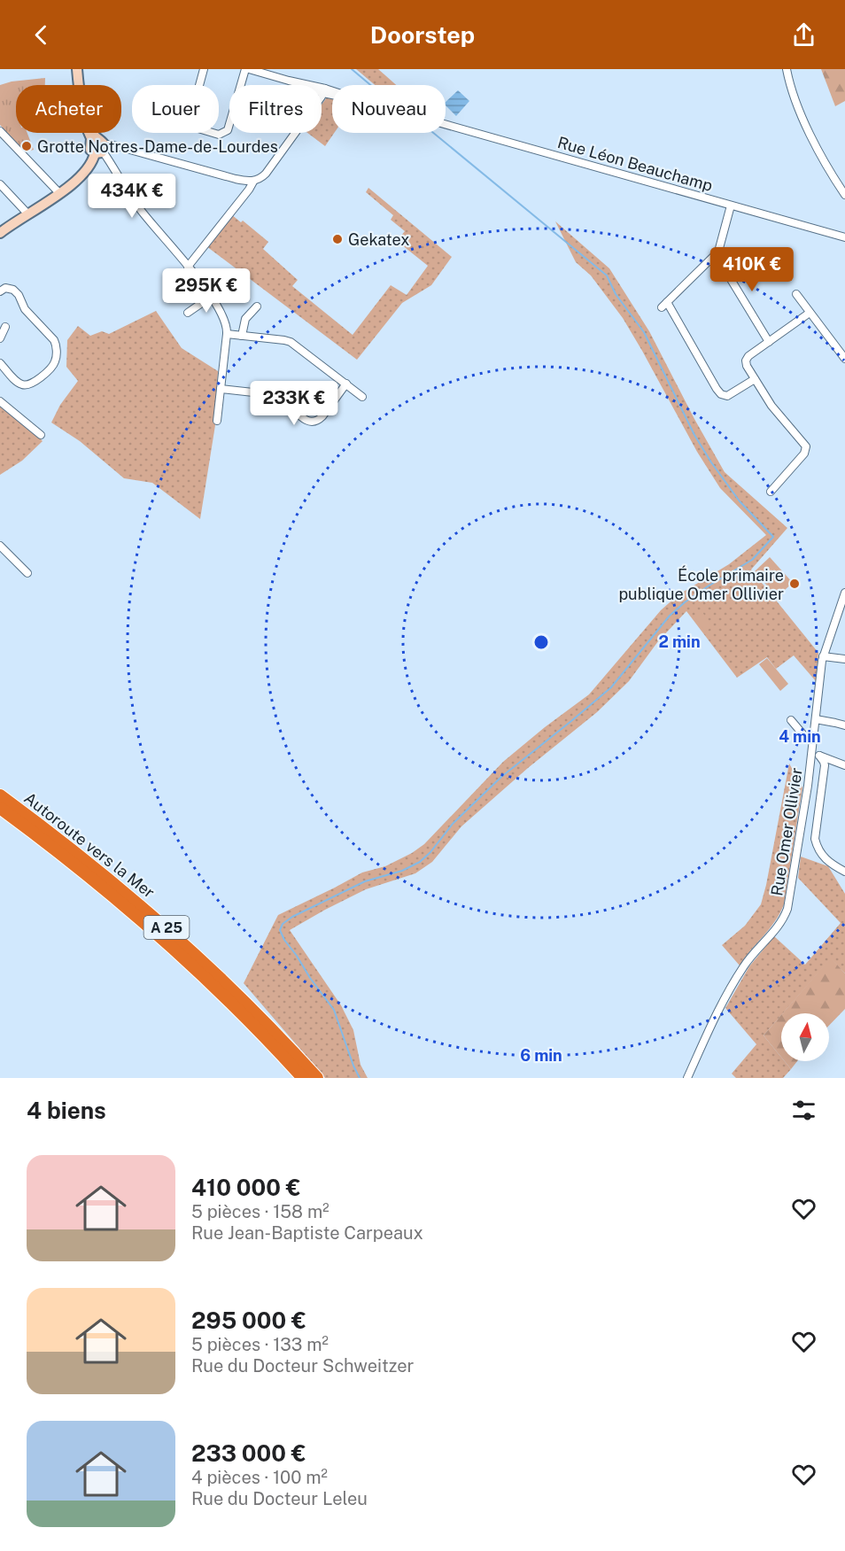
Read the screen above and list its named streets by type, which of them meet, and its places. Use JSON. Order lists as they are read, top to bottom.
{
  "streets": {
    "highway": ["Autoroute vers la Mer", "A 25"],
    "street": ["Rue Léon Beauchamp", "Rue Omer Ollivier"]
  },
  "places": ["Grotte Notres-Dame-de-Lourdes", "Gekatex", "École primaire publique Omer Ollivier"],
  "north": "top",
  "page": {
    "header": "Doorstep",
    "chip": [
      "Acheter",
      "Louer",
      "Filtres",
      "Nouveau"
    ],
    "price": [
      "434K €",
      "410K €",
      "295K €",
      "233K €"
    ],
    "heading": "4 biens",
    "list": [
      {
        "name": "410 000 €",
        "note": "5 pièces · 158 m² · Rue Jean-Baptiste Carpeaux"
      },
      {
        "name": "295 000 €",
        "note": "5 pièces · 133 m² · Rue du Docteur Schweitzer"
      },
      {
        "name": "233 000 €",
        "note": "4 pièces · 100 m² · Rue du Docteur Leleu"
      }
    ]
  },
  "rings": ["2 min", "4 min", "6 min"]
}
